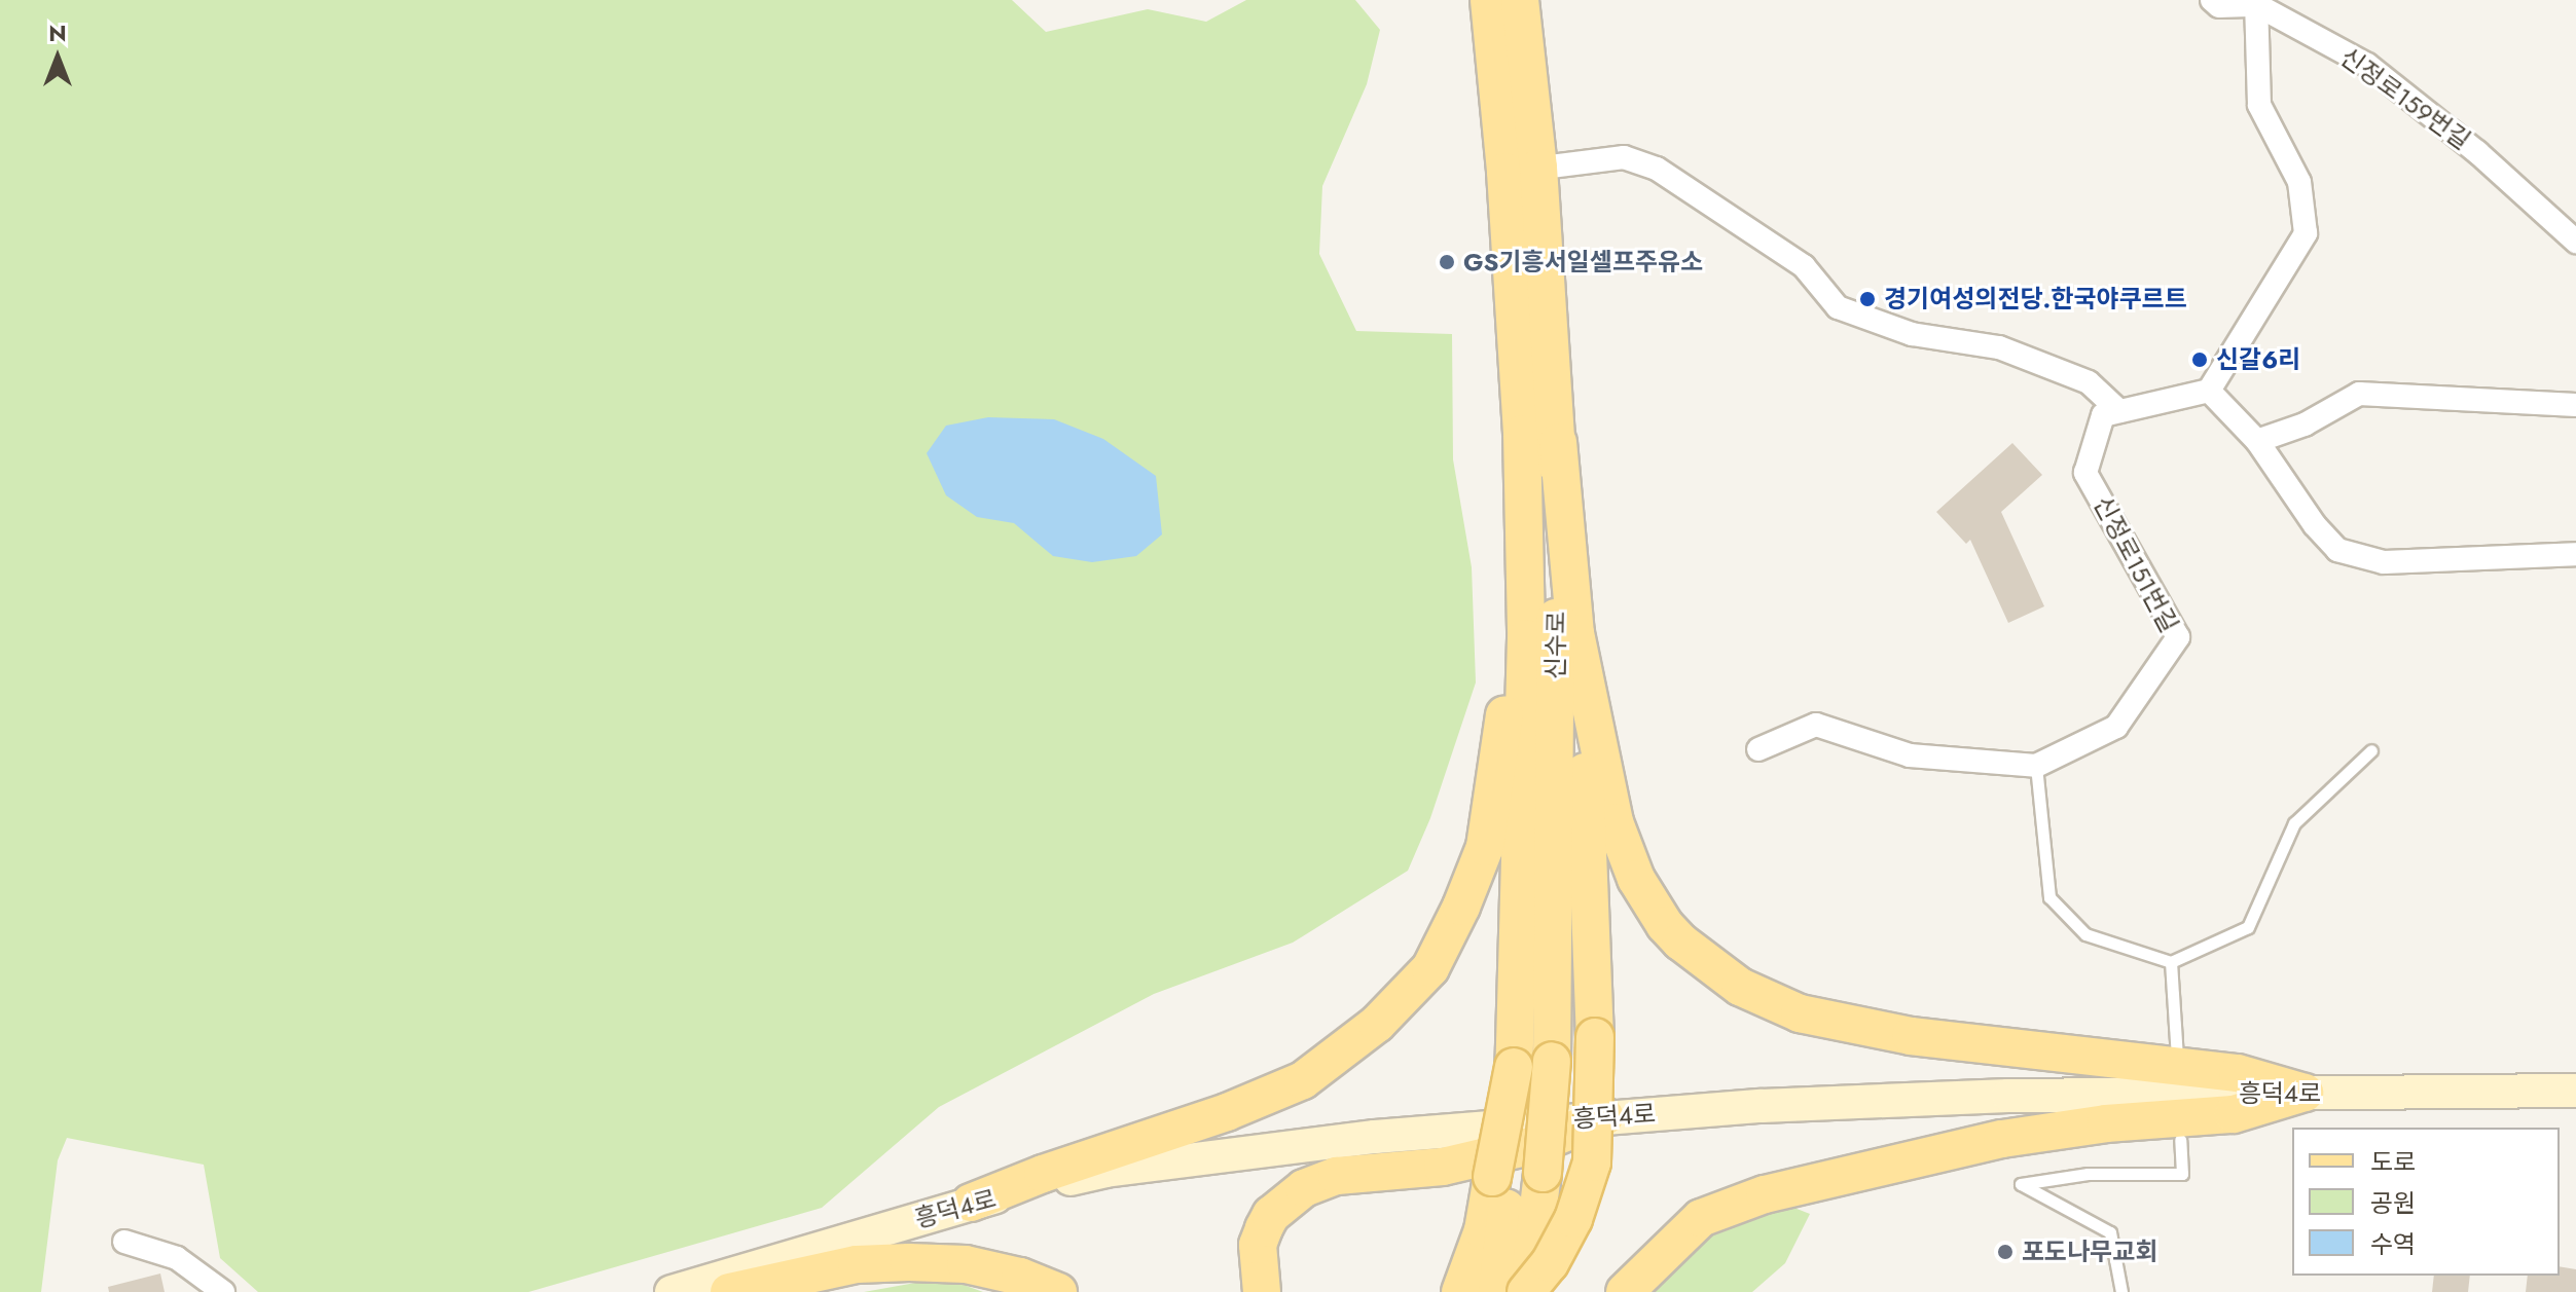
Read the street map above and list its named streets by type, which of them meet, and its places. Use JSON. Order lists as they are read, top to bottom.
{
  "streets": {
    "main road": ["신수로"],
    "street": ["신정로159번길", "신정로151번길", "흥덕4로"]
  },
  "places": [
    "GS기흥서일셀프주유소",
    "경기여성의전당.한국야쿠르트",
    "신갈6리",
    "포도나무교회"
  ],
  "legend": ["도로", "공원", "수역"],
  "north": "top"
}
